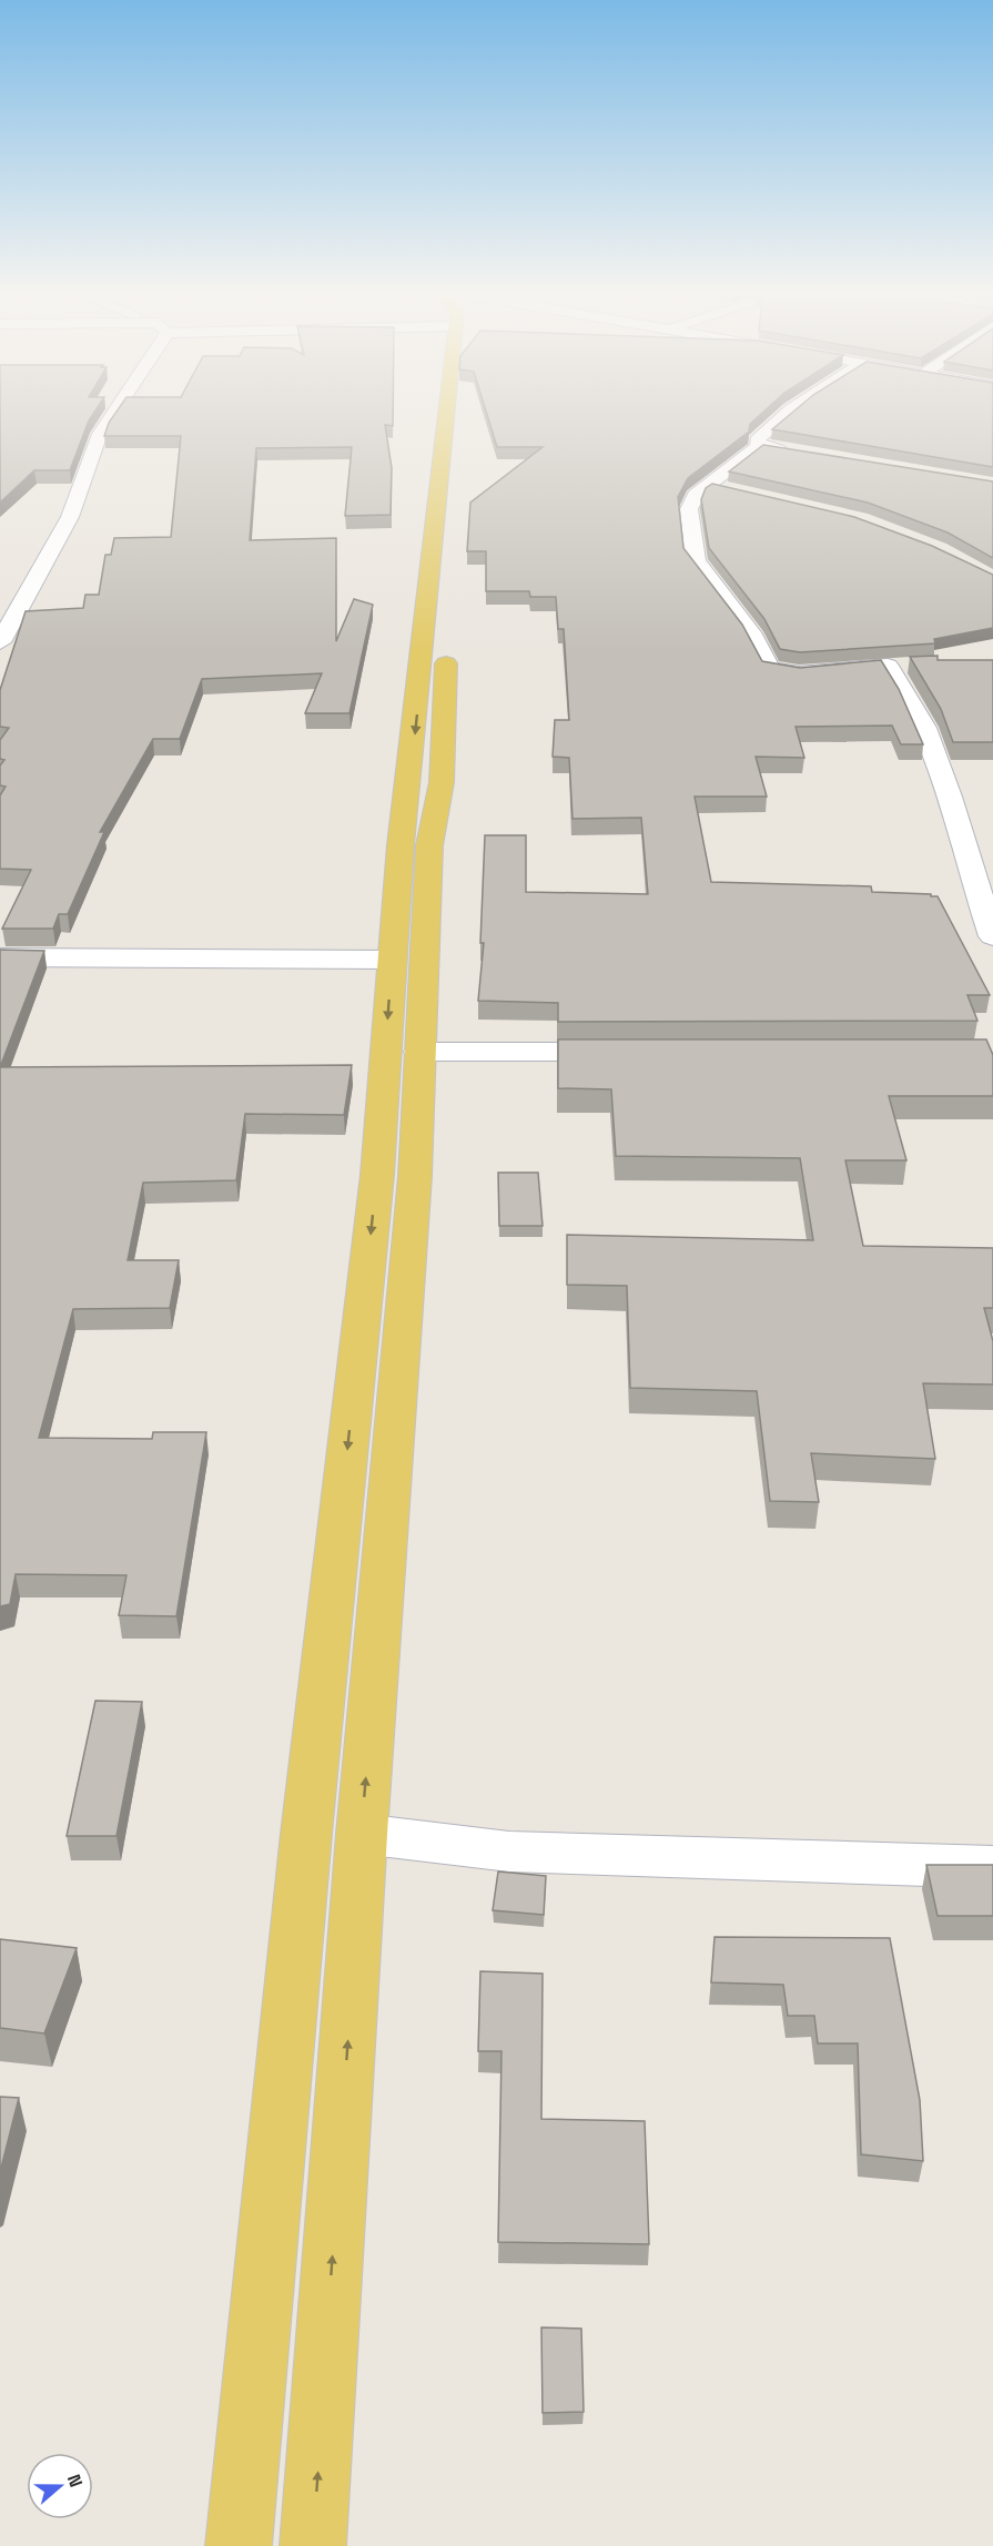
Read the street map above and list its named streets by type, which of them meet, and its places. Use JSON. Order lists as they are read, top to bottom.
{
  "north": "right"
}
